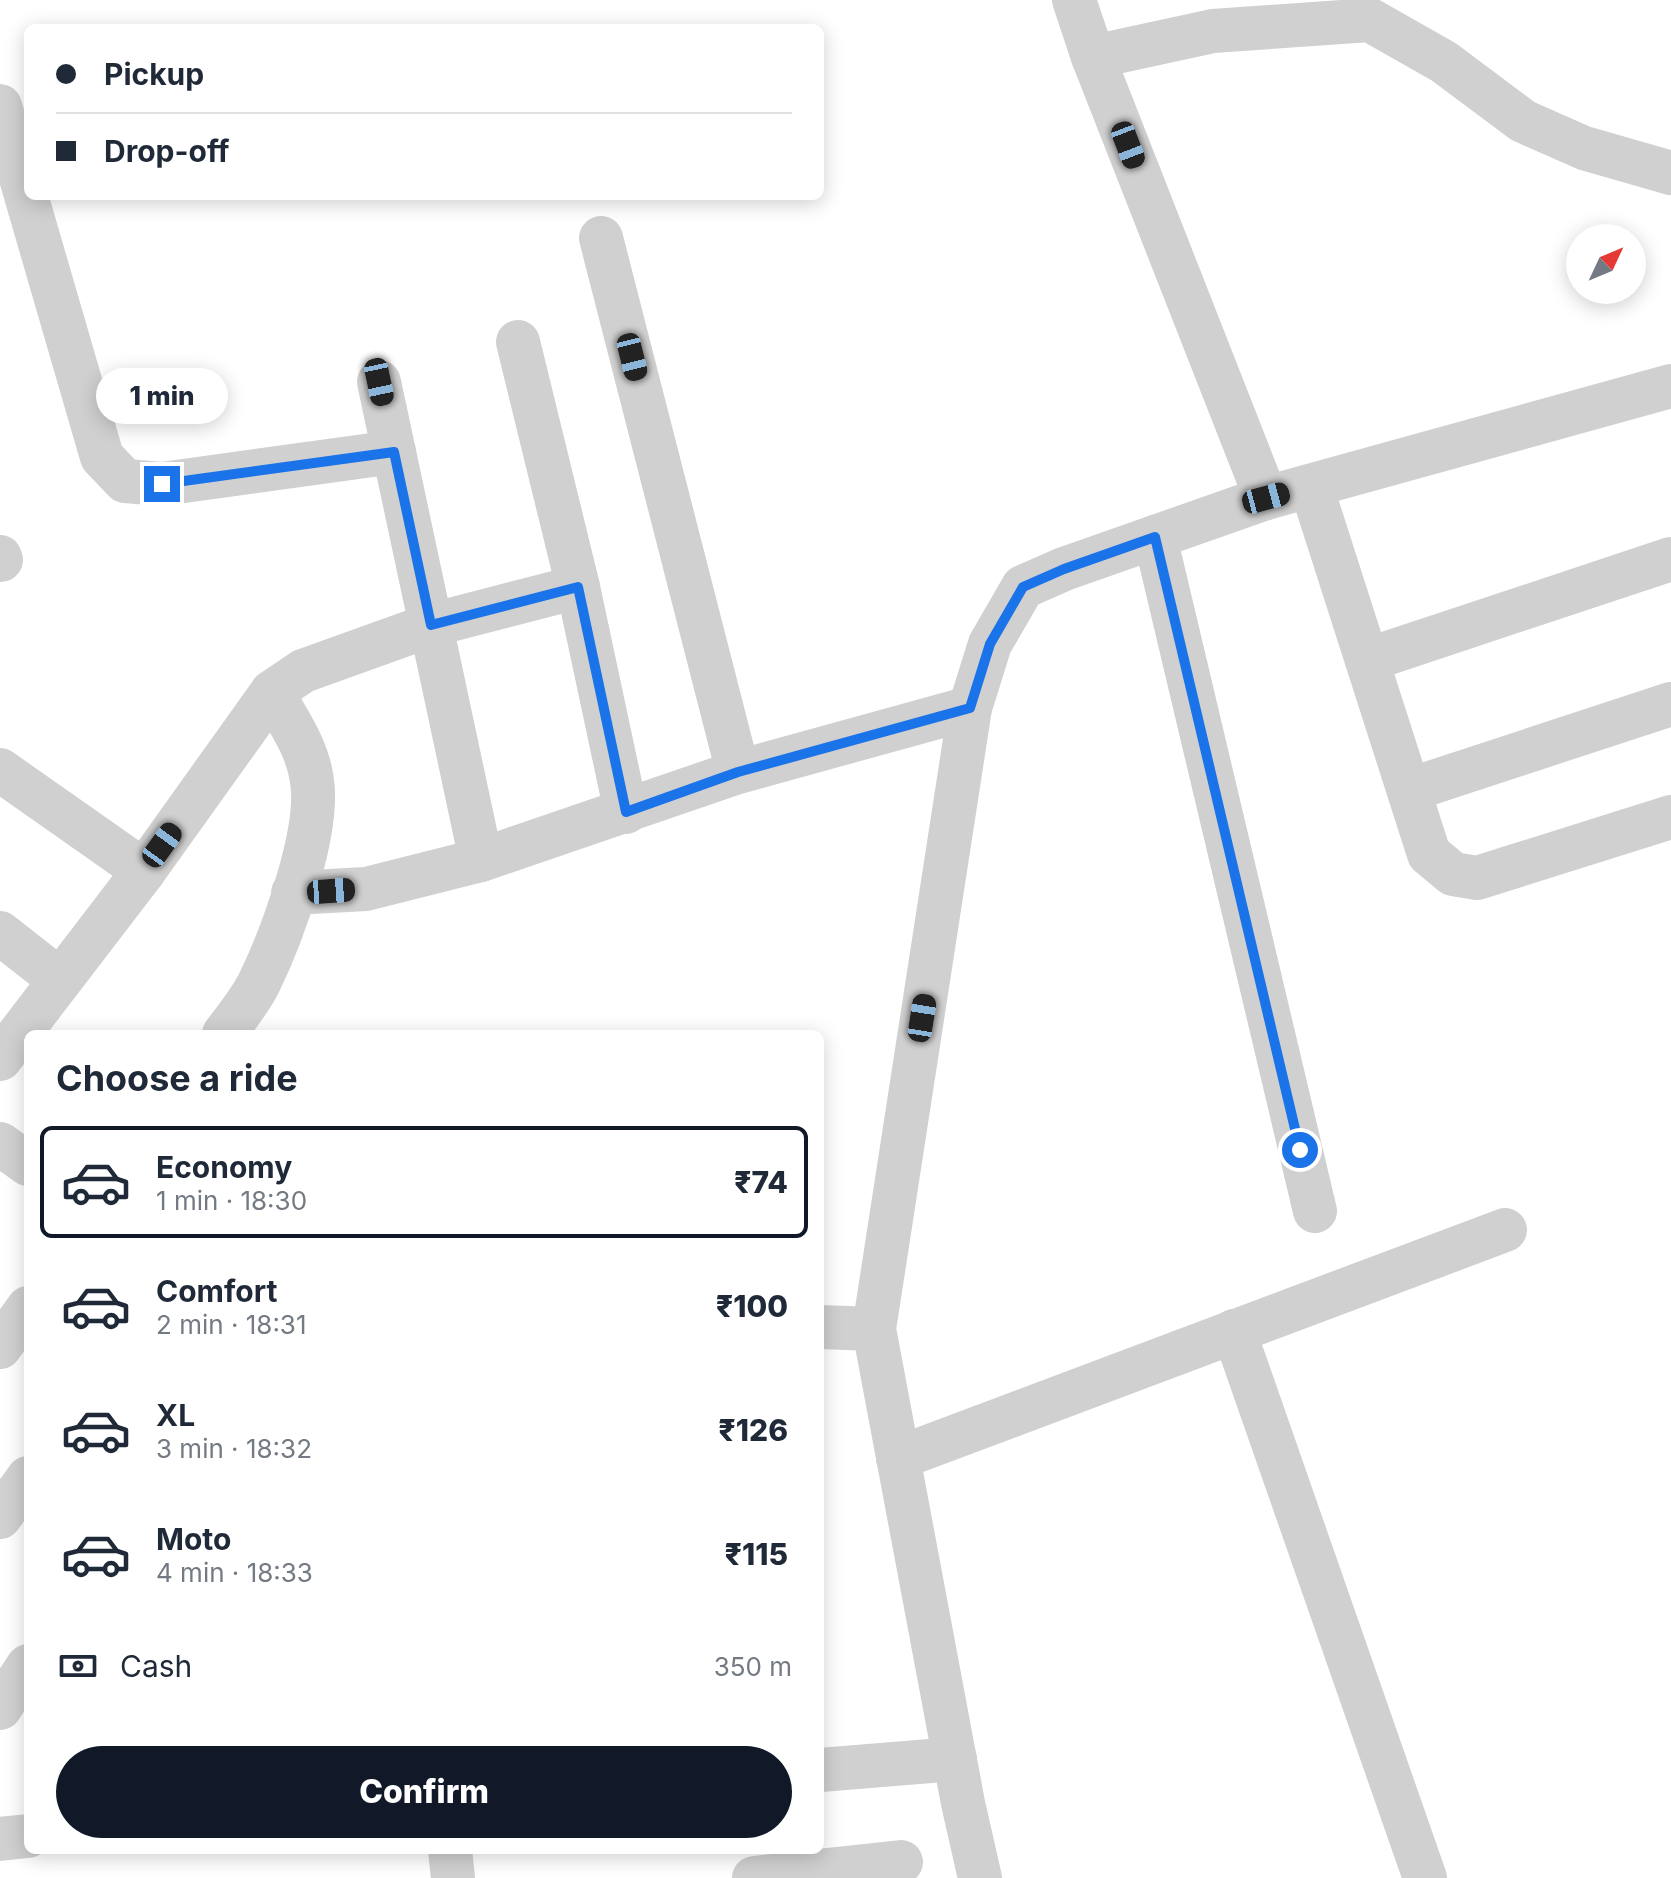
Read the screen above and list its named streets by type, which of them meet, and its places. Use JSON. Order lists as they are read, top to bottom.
{
  "north": "top right",
  "page": {
    "banner": ["Pickup", "Drop-off"],
    "bubble": "1 min",
    "heading": "Choose a ride",
    "list": [
      {
        "name": "Economy",
        "note": "1 min · 18:30",
        "value": "₹74"
      },
      {
        "name": "Comfort",
        "note": "2 min · 18:31",
        "value": "₹100"
      },
      {
        "name": "XL",
        "note": "3 min · 18:32",
        "value": "₹126"
      },
      {
        "name": "Moto",
        "note": "4 min · 18:33",
        "value": "₹115"
      }
    ],
    "pay": ["Cash", "350 m"],
    "buttons": "Confirm"
  }
}
